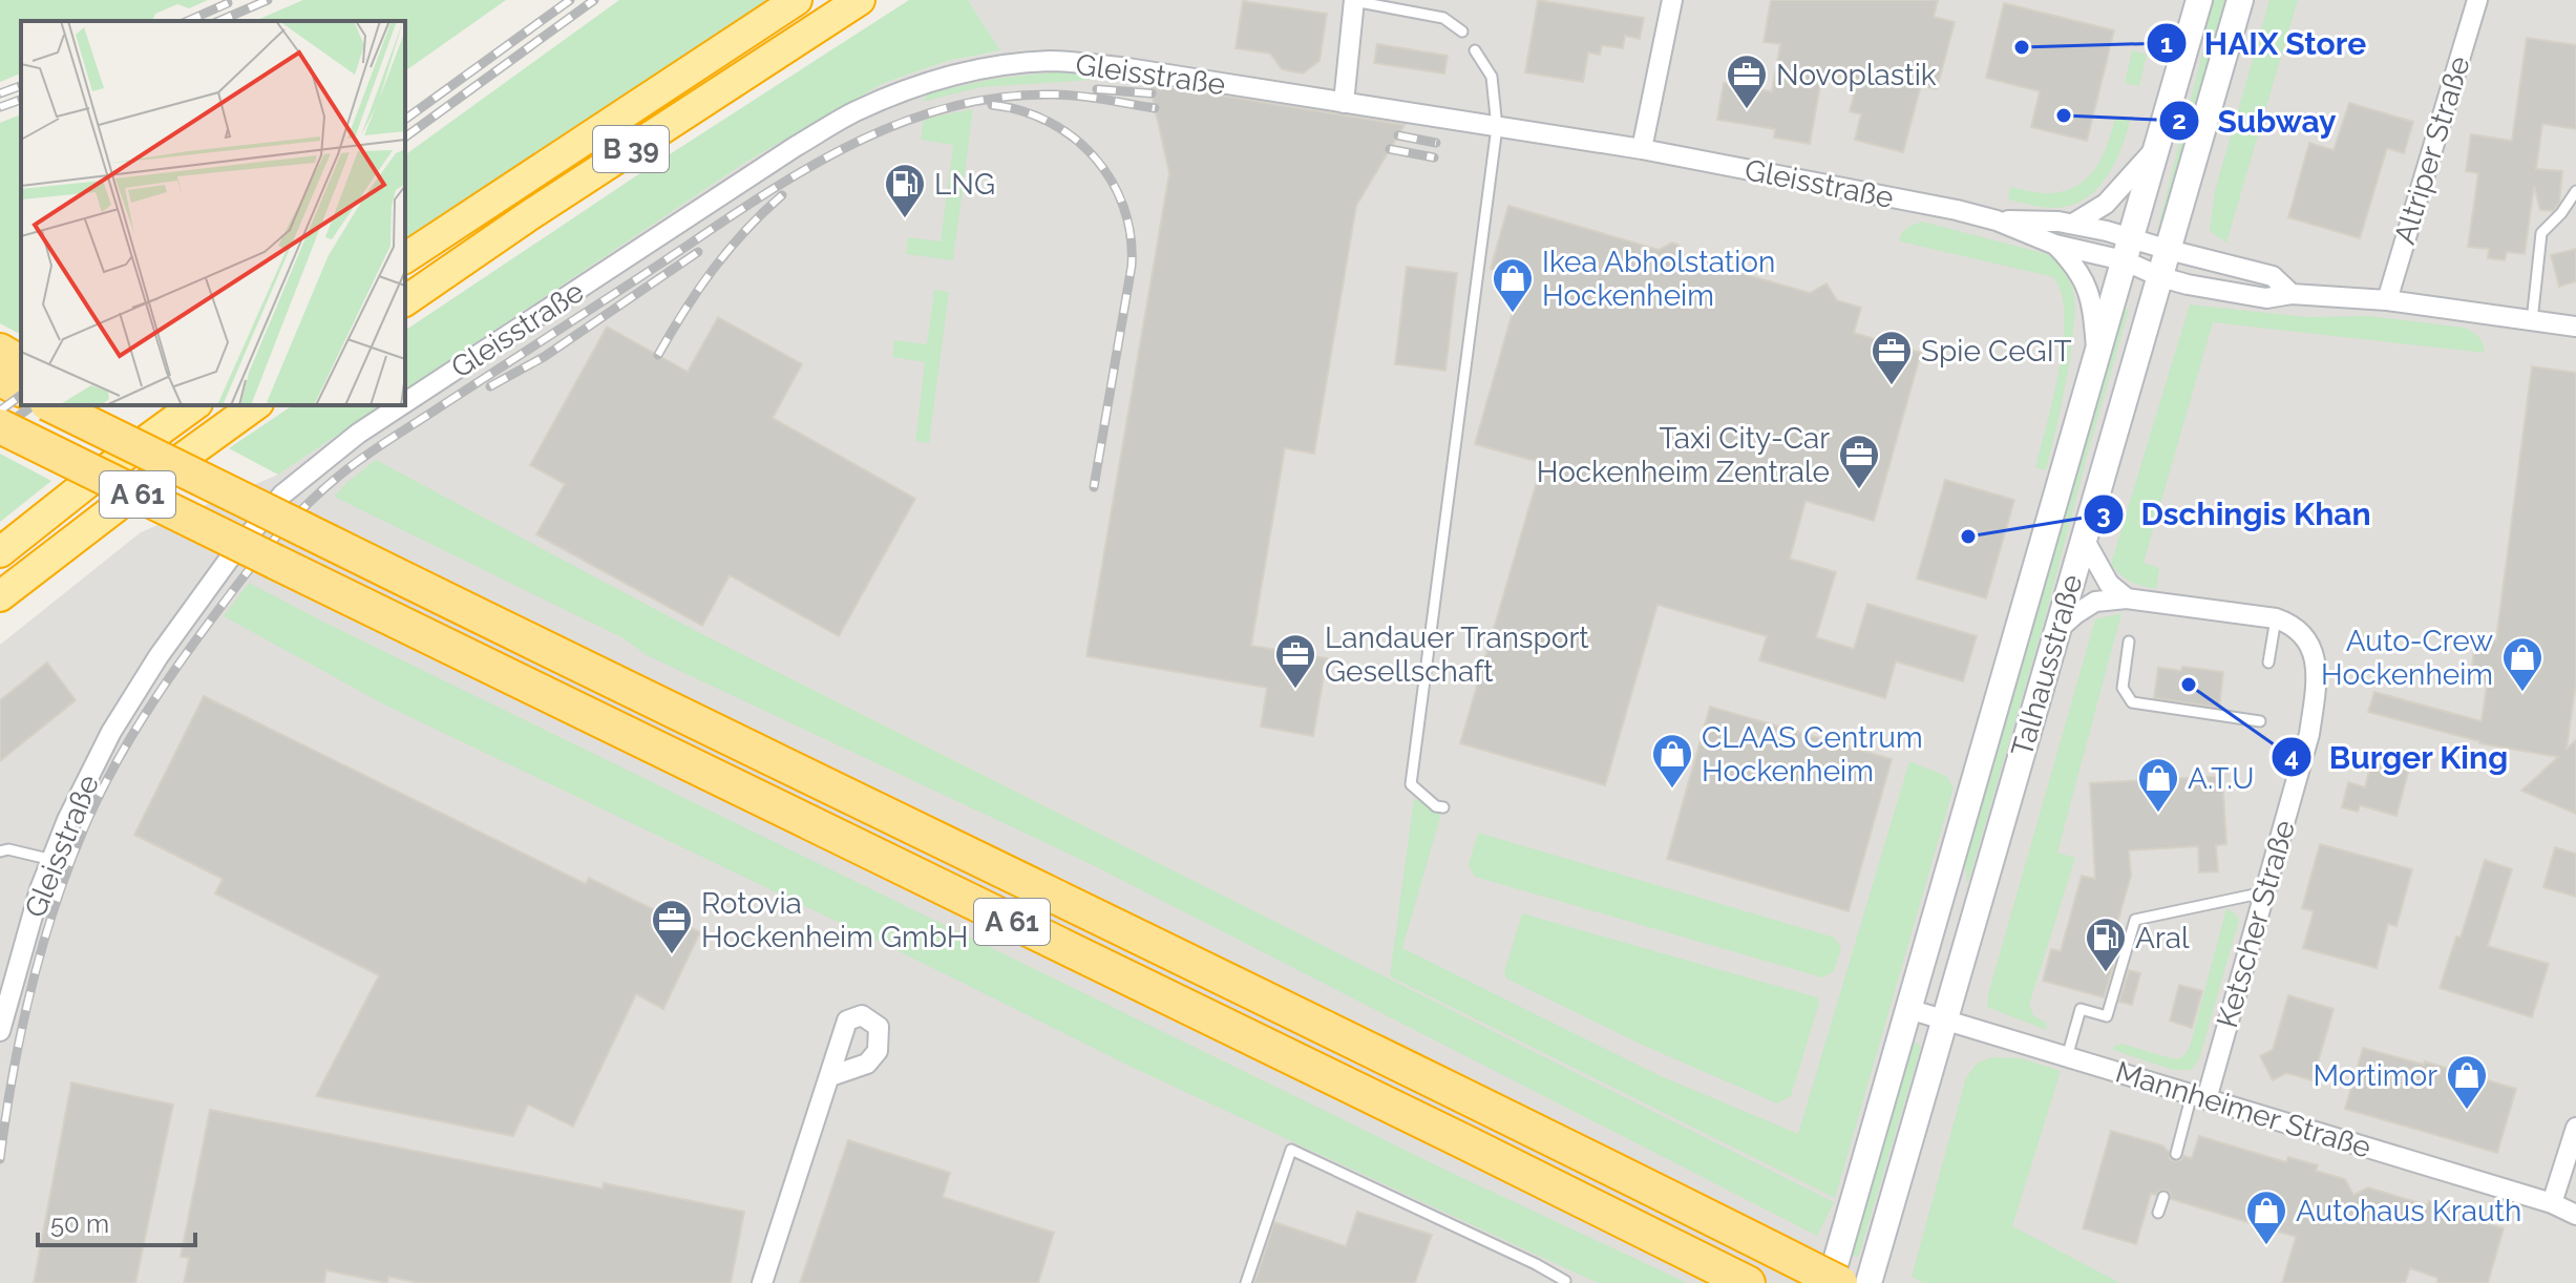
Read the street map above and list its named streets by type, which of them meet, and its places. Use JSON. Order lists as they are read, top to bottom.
{
  "streets": {
    "highway": ["B 39", "A 61"],
    "main road": ["Talhausstraße"],
    "street": [
      "Gleisstraße",
      "Altriper Straße",
      "Ketscher Straße",
      "Mannheimer Straße"
    ]
  },
  "crossings": [
    ["Gleisstraße", "Talhausstraße"],
    ["A 61", "Talhausstraße"],
    ["Talhausstraße", "Ketscher Straße"],
    ["Talhausstraße", "Mannheimer Straße"],
    ["Ketscher Straße", "Mannheimer Straße"]
  ],
  "places": {
    "other": [
      "HAIX Store",
      "Subway",
      "Dschingis Khan",
      "Burger King"
    ],
    "office": [
      "Novoplastik",
      "Spie CeGIT",
      "Taxi City-Car Hockenheim Zentrale",
      "Landauer Transport Gesellschaft",
      "Rotovia Hockenheim GmbH"
    ],
    "fuel station": ["LNG", "Aral"],
    "shop": [
      "Ikea Abholstation Hockenheim",
      "Auto-Crew Hockenheim",
      "CLAAS Centrum Hockenheim",
      "A.T.U",
      "Mortimor",
      "Autohaus Krauth"
    ]
  },
  "scale_bar": "50 m"
}
